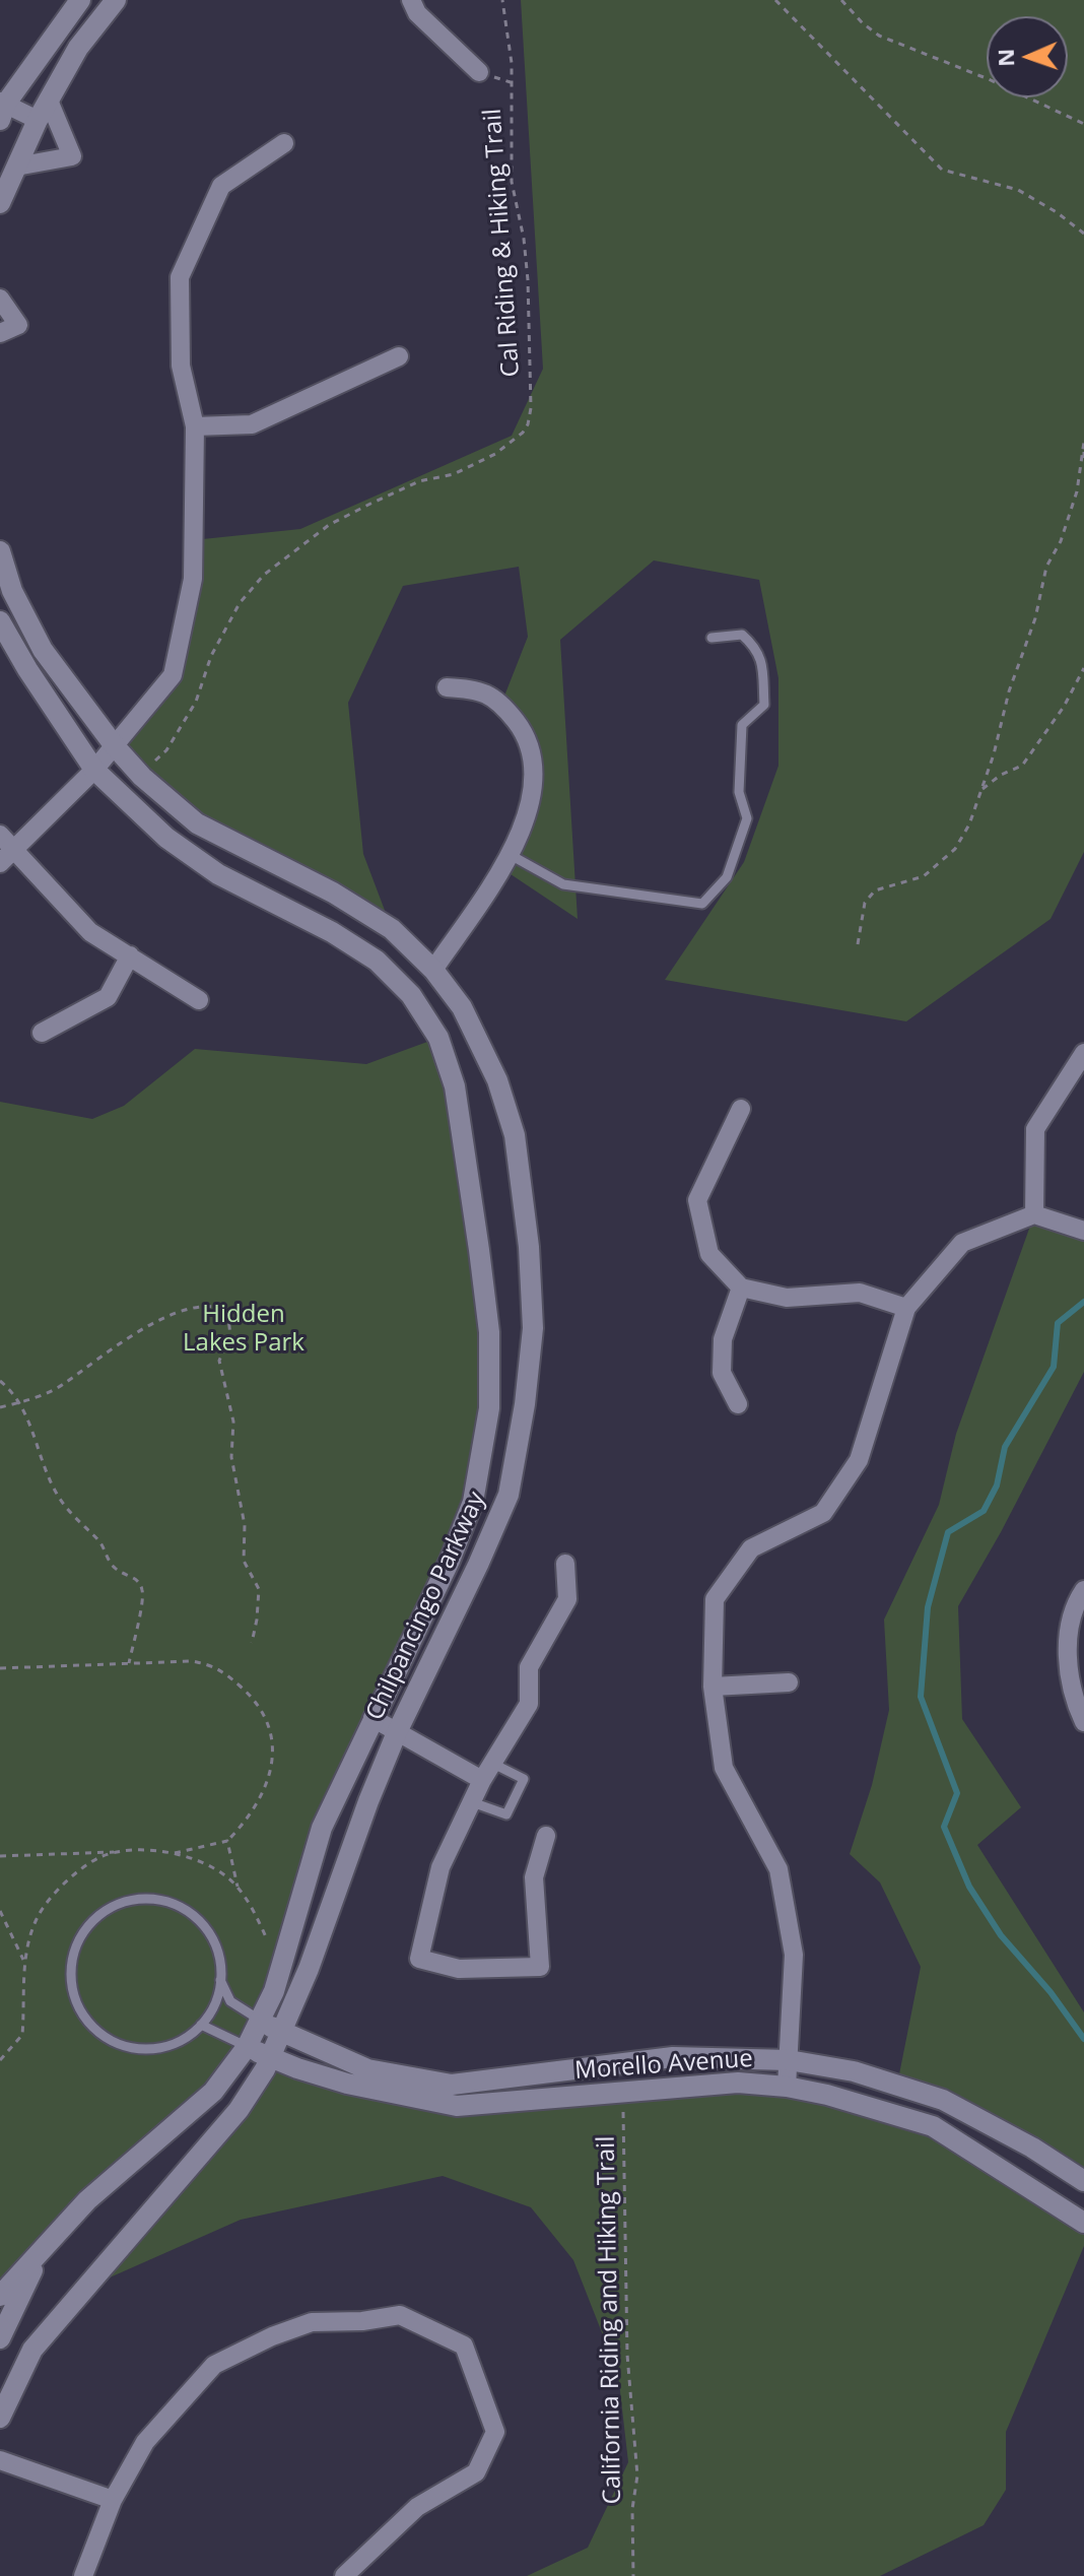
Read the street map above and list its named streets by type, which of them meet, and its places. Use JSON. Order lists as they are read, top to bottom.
{
  "streets": {
    "street": ["Chilpancingo Parkway", "Morello Avenue"],
    "path": ["Cal Riding & Hiking Trail", "California Riding and Hiking Trail"]
  },
  "crossings": [
    ["Cal Riding & Hiking Trail", "Chilpancingo Parkway"],
    ["Chilpancingo Parkway", "Morello Avenue"],
    ["Morello Avenue", "California Riding and Hiking Trail"]
  ],
  "parks": ["Hidden Lakes Park"],
  "north": "left"
}
